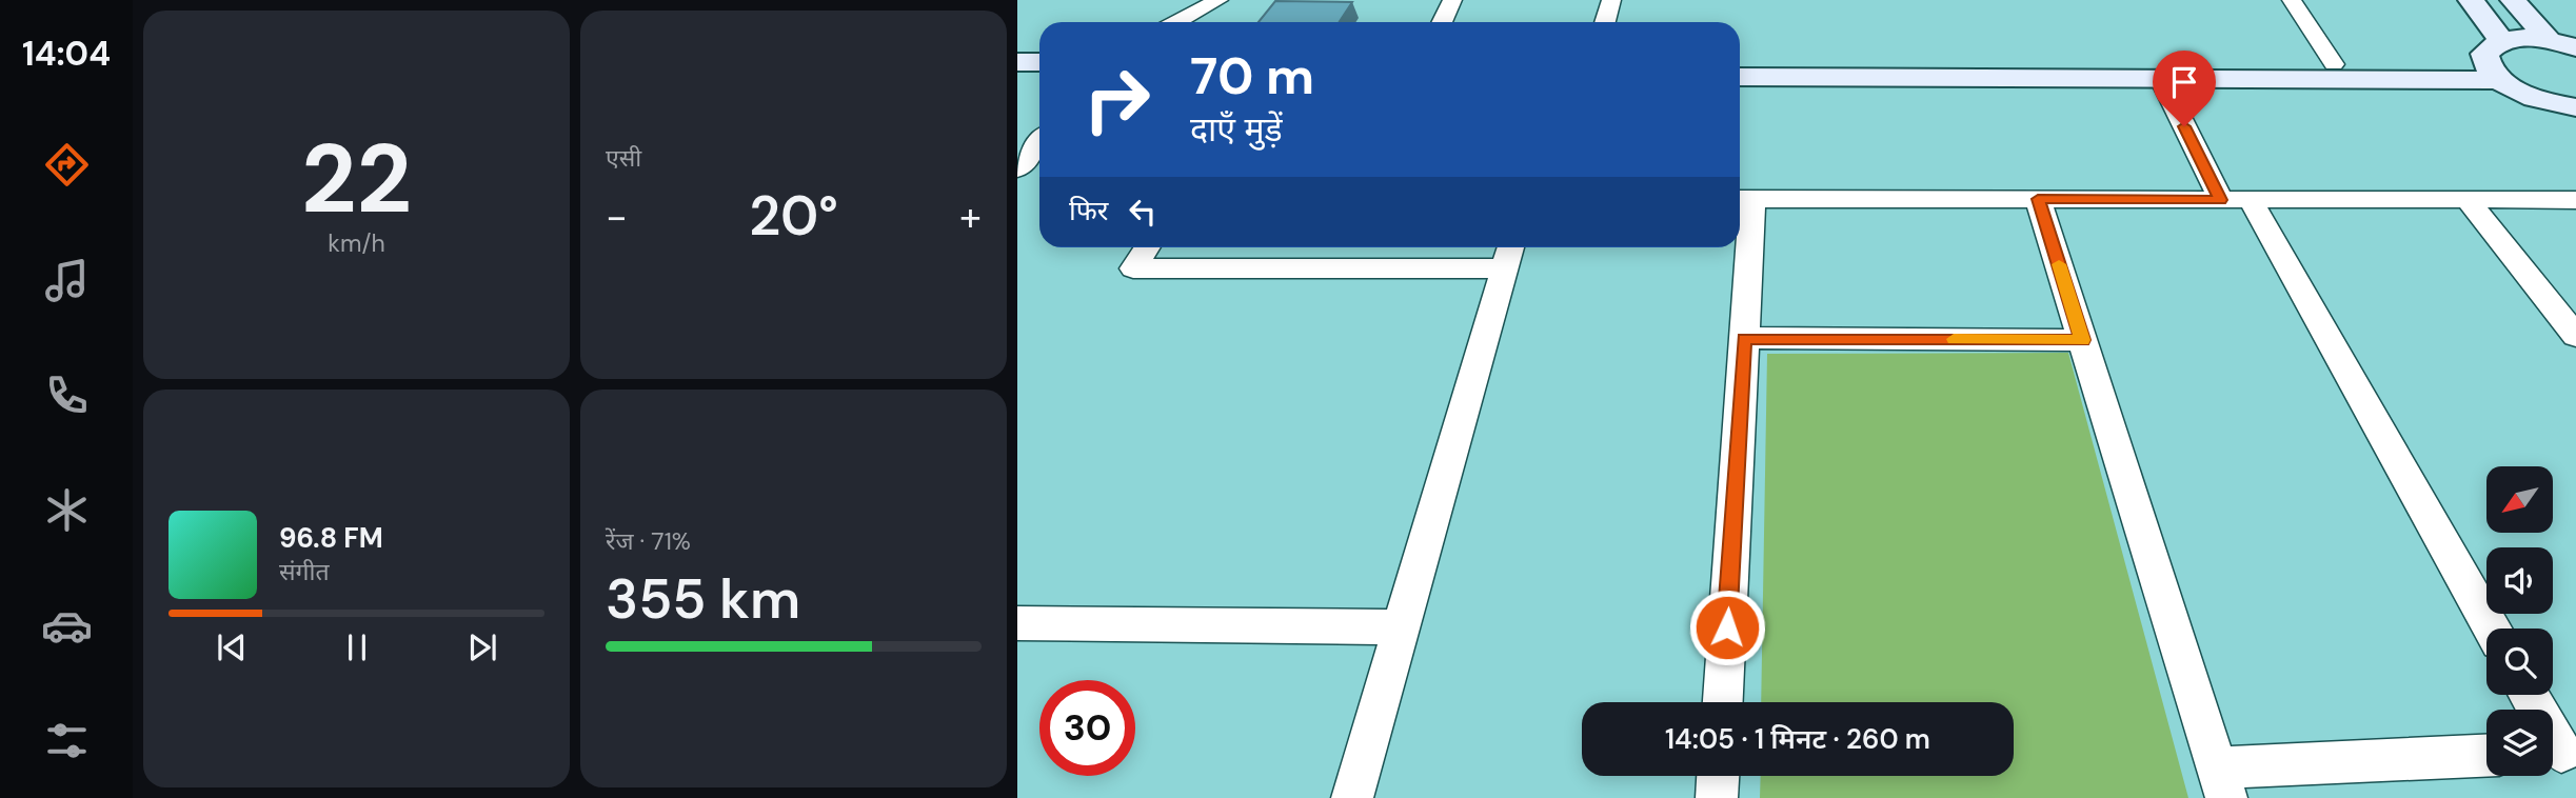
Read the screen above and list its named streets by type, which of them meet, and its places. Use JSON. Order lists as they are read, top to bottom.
{
  "north": "bottom left",
  "page": {
    "tabs": "14:04",
    "tile": [
      ["22", "km/h"],
      "एसी",
      ["रेंज · 71%", "355 km"]
    ],
    "turn": ["70 m", "दाएँ मुड़ें"],
    "then": "फिर",
    "heat": ["−", "20°", "+"],
    "song": ["96.8 FM", "संगीत"],
    "limit": "30",
    "trip": "14:05 · 1 मिनट · 260 m"
  }
}
